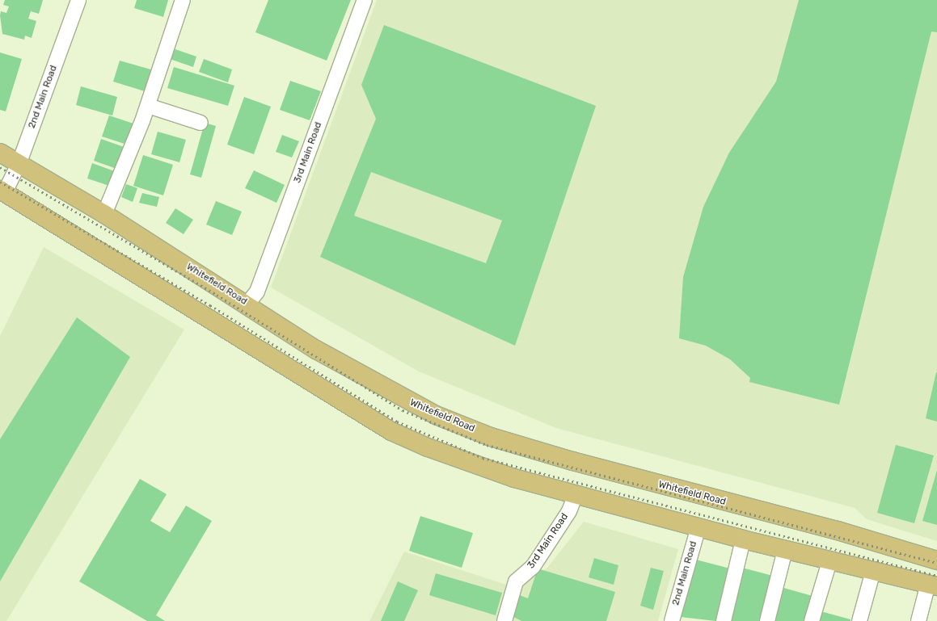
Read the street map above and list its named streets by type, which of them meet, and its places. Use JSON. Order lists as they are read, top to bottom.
{
  "streets": {
    "main road": ["Whitefield Road"],
    "street": ["2nd Main Road", "3rd Main Road"]
  },
  "crossings": [
    ["2nd Main Road", "Whitefield Road"],
    ["3rd Main Road", "Whitefield Road"]
  ]
}
